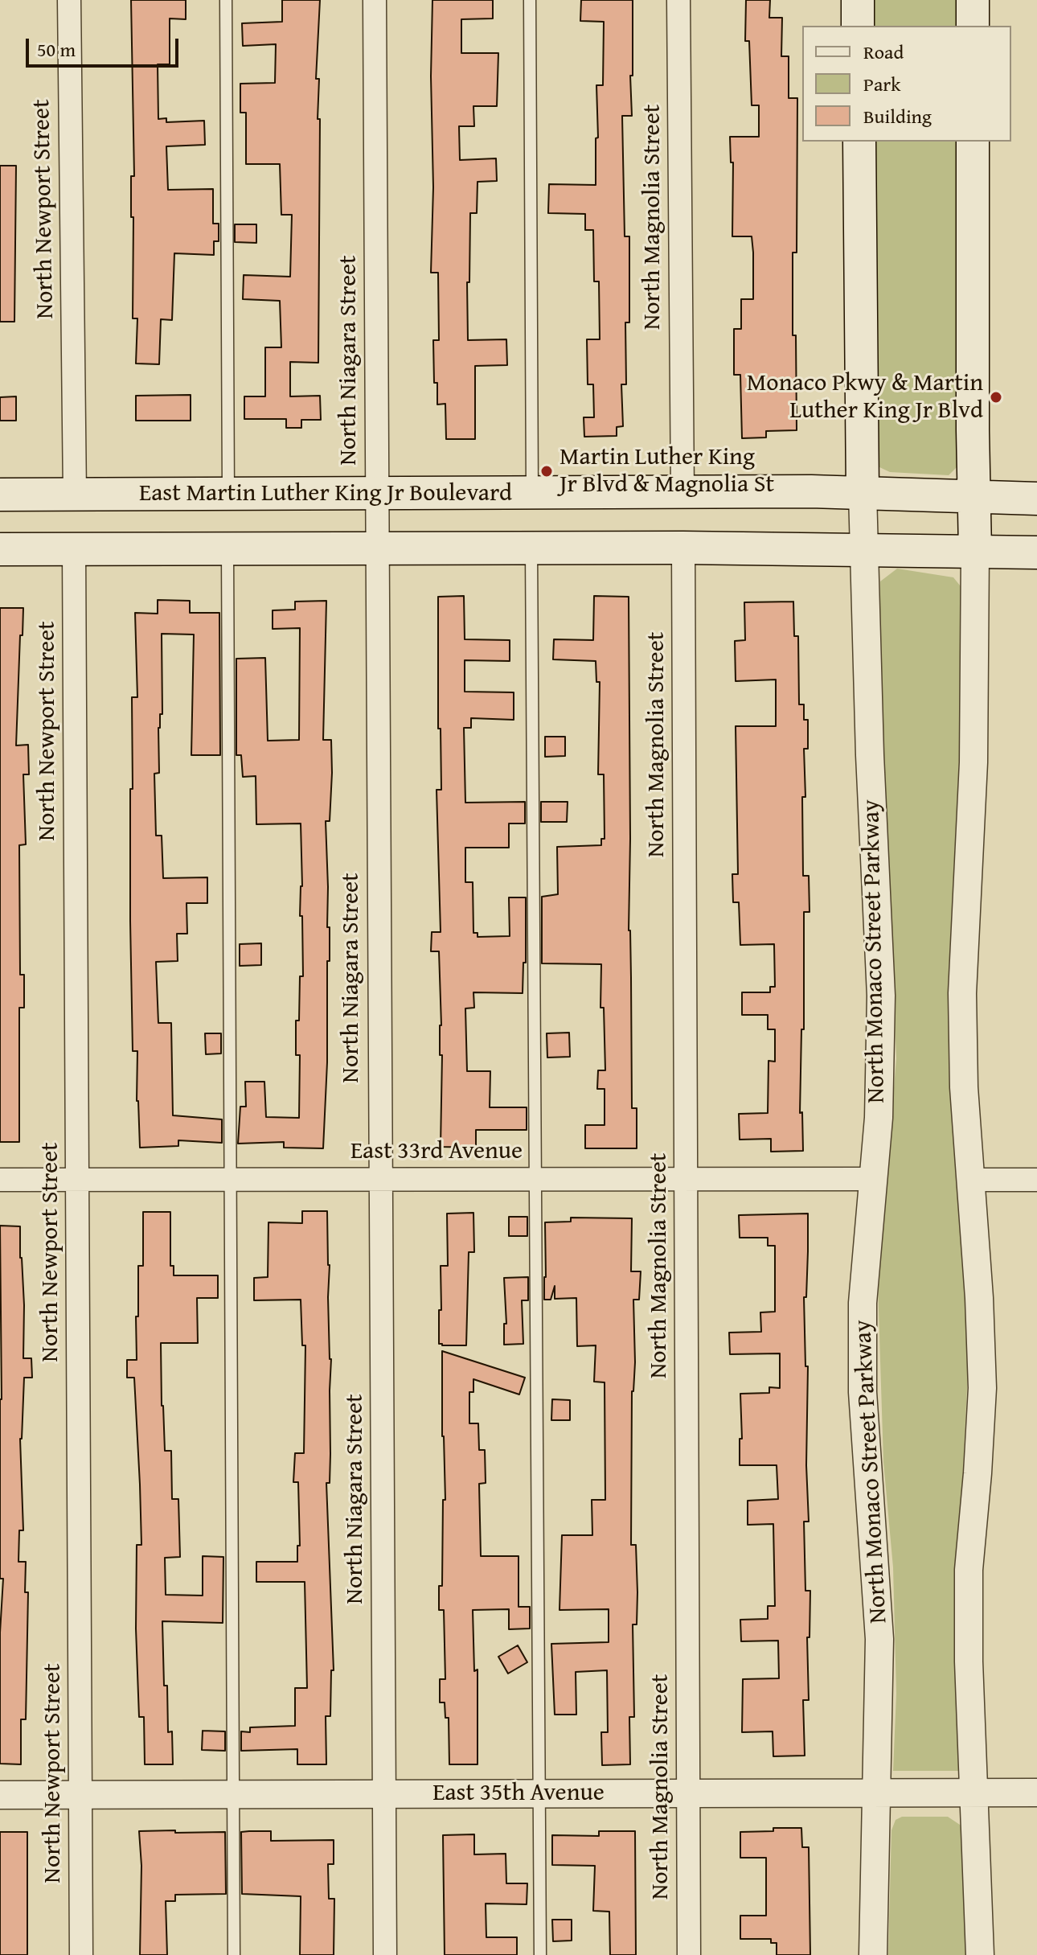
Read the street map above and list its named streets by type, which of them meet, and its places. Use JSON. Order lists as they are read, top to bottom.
{
  "streets": {
    "main road": ["East Martin Luther King Jr Boulevard", "North Monaco Street Parkway"],
    "street": [
      "North Newport Street",
      "North Magnolia Street",
      "North Niagara Street",
      "East 33rd Avenue",
      "East 35th Avenue"
    ]
  },
  "crossings": [
    ["North Newport Street", "East Martin Luther King Jr Boulevard"],
    ["North Newport Street", "East 33rd Avenue"],
    ["North Newport Street", "East 35th Avenue"],
    ["North Magnolia Street", "East Martin Luther King Jr Boulevard"],
    ["North Magnolia Street", "East 33rd Avenue"],
    ["North Magnolia Street", "East 35th Avenue"],
    ["North Niagara Street", "East Martin Luther King Jr Boulevard"],
    ["North Niagara Street", "East 33rd Avenue"],
    ["North Niagara Street", "East 35th Avenue"],
    ["East Martin Luther King Jr Boulevard", "North Monaco Street Parkway"],
    ["North Monaco Street Parkway", "East 33rd Avenue"],
    ["North Monaco Street Parkway", "East 35th Avenue"]
  ],
  "places": ["Monaco Pkwy & Martin Luther King Jr Blvd", "Martin Luther King Jr Blvd & Magnolia St"],
  "legend": ["Road", "Park", "Building"],
  "scale_bar": "50 m"
}
